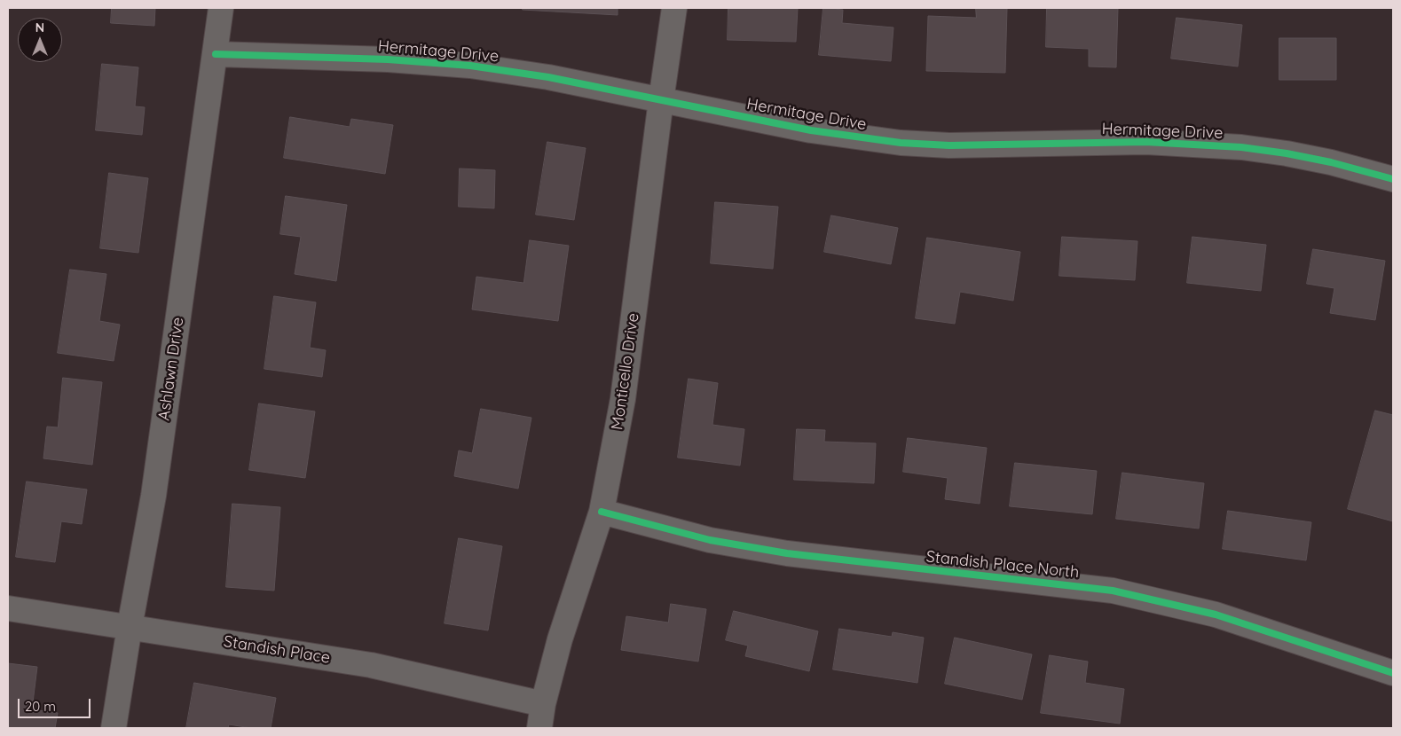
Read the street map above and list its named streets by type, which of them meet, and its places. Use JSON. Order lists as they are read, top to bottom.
{
  "streets": {
    "street": [
      "Hermitage Drive",
      "Ashlawn Drive",
      "Monticello Drive",
      "Standish Place North",
      "Standish Place"
    ]
  },
  "crossings": [
    ["Hermitage Drive", "Ashlawn Drive"],
    ["Hermitage Drive", "Monticello Drive"],
    ["Ashlawn Drive", "Standish Place"],
    ["Monticello Drive", "Standish Place North"],
    ["Monticello Drive", "Standish Place"]
  ],
  "scale_bar": "20 m",
  "north": "top"
}
